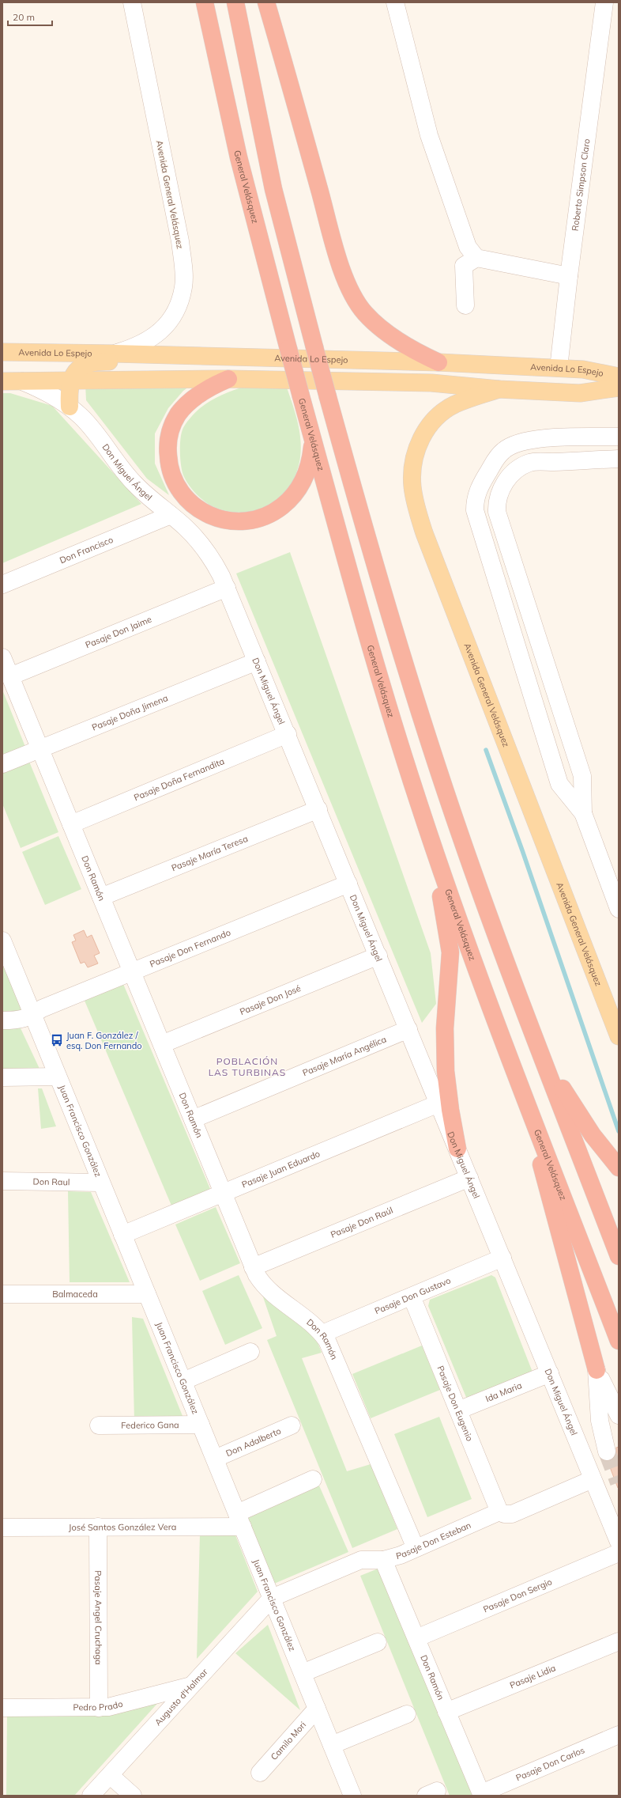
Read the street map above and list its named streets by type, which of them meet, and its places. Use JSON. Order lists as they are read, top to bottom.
{
  "streets": {
    "highway": ["General Velásquez"],
    "main road": ["Avenida General Velásquez", "Avenida Lo Espejo"],
    "street": [
      "Roberto Simpson Claro",
      "Don Miguel Ángel",
      "Don Francisco",
      "Pasaje Don Jaime",
      "Pasaje Doña Jimena",
      "Pasaje Doña Fernandita",
      "Pasaje María Teresa",
      "Don Ramón",
      "Pasaje Don Fernando",
      "Pasaje Don José",
      "Pasaje María Angélica",
      "Juan Francisco González",
      "Pasaje Juan Eduardo",
      "Don Raul",
      "Pasaje Don Raúl",
      "Balmaceda",
      "Pasaje Don Gustavo",
      "Ida Maria",
      "Pasaje Don Eugenio",
      "Federico Gana",
      "Don Adalberto",
      "José Santos González Vera",
      "Pasaje Don Esteban",
      "Pasaje Don Sergio",
      "Pasaje Angel Cruchaga",
      "Pasaje Lidia",
      "Augusto d'Halmar",
      "Pedro Prado",
      "Camilo Mori",
      "Pasaje Don Carlos"
    ]
  },
  "crossings": [
    ["Roberto Simpson Claro", "Avenida Lo Espejo"],
    ["Avenida General Velásquez", "Avenida Lo Espejo"],
    ["Avenida Lo Espejo", "Don Miguel Ángel"],
    ["Don Miguel Ángel", "Don Francisco"],
    ["Don Miguel Ángel", "Pasaje Don Jaime"],
    ["Don Miguel Ángel", "Pasaje Doña Jimena"],
    ["Don Miguel Ángel", "Pasaje Doña Fernandita"],
    ["Don Miguel Ángel", "Pasaje María Teresa"],
    ["Don Miguel Ángel", "Pasaje Don Fernando"],
    ["Don Miguel Ángel", "Pasaje Don José"],
    ["Don Miguel Ángel", "Pasaje María Angélica"],
    ["Don Miguel Ángel", "Pasaje Juan Eduardo"],
    ["Don Miguel Ángel", "Pasaje Don Raúl"],
    ["Don Miguel Ángel", "Pasaje Don Gustavo"],
    ["Don Miguel Ángel", "Ida Maria"],
    ["Don Miguel Ángel", "Pasaje Don Esteban"],
    ["Pasaje Don Jaime", "Don Ramón"],
    ["Pasaje Doña Jimena", "Don Ramón"],
    ["Pasaje Doña Fernandita", "Don Ramón"],
    ["Pasaje María Teresa", "Don Ramón"],
    ["Don Ramón", "Pasaje Don Fernando"],
    ["Don Ramón", "Pasaje Don José"],
    ["Don Ramón", "Pasaje María Angélica"],
    ["Don Ramón", "Pasaje Juan Eduardo"],
    ["Don Ramón", "Pasaje Don Raúl"],
    ["Don Ramón", "Pasaje Don Gustavo"],
    ["Don Ramón", "Pasaje Don Esteban"],
    ["Don Ramón", "Pasaje Don Sergio"],
    ["Don Ramón", "Pasaje Lidia"],
    ["Don Ramón", "Pasaje Don Carlos"],
    ["Pasaje Don Fernando", "Juan Francisco González"],
    ["Juan Francisco González", "Pasaje Juan Eduardo"],
    ["Juan Francisco González", "Don Raul"],
    ["Juan Francisco González", "Balmaceda"],
    ["Juan Francisco González", "Federico Gana"],
    ["Juan Francisco González", "Don Adalberto"],
    ["Juan Francisco González", "José Santos González Vera"],
    ["Juan Francisco González", "Pasaje Don Esteban"],
    ["Juan Francisco González", "Augusto d'Halmar"],
    ["Juan Francisco González", "Camilo Mori"],
    ["Pasaje Don Gustavo", "Pasaje Don Eugenio"],
    ["Ida Maria", "Pasaje Don Eugenio"],
    ["Pasaje Don Eugenio", "Pasaje Don Esteban"],
    ["José Santos González Vera", "Pasaje Angel Cruchaga"],
    ["Pasaje Don Esteban", "Augusto d'Halmar"],
    ["Pasaje Angel Cruchaga", "Pedro Prado"],
    ["Augusto d'Halmar", "Pedro Prado"]
  ],
  "districts": ["POBLACIÓN LAS TURBINAS"],
  "places": {
    "bus stop": ["Juan F. González / esq. Don Fernando"]
  },
  "scale_bar": "20 m"
}
